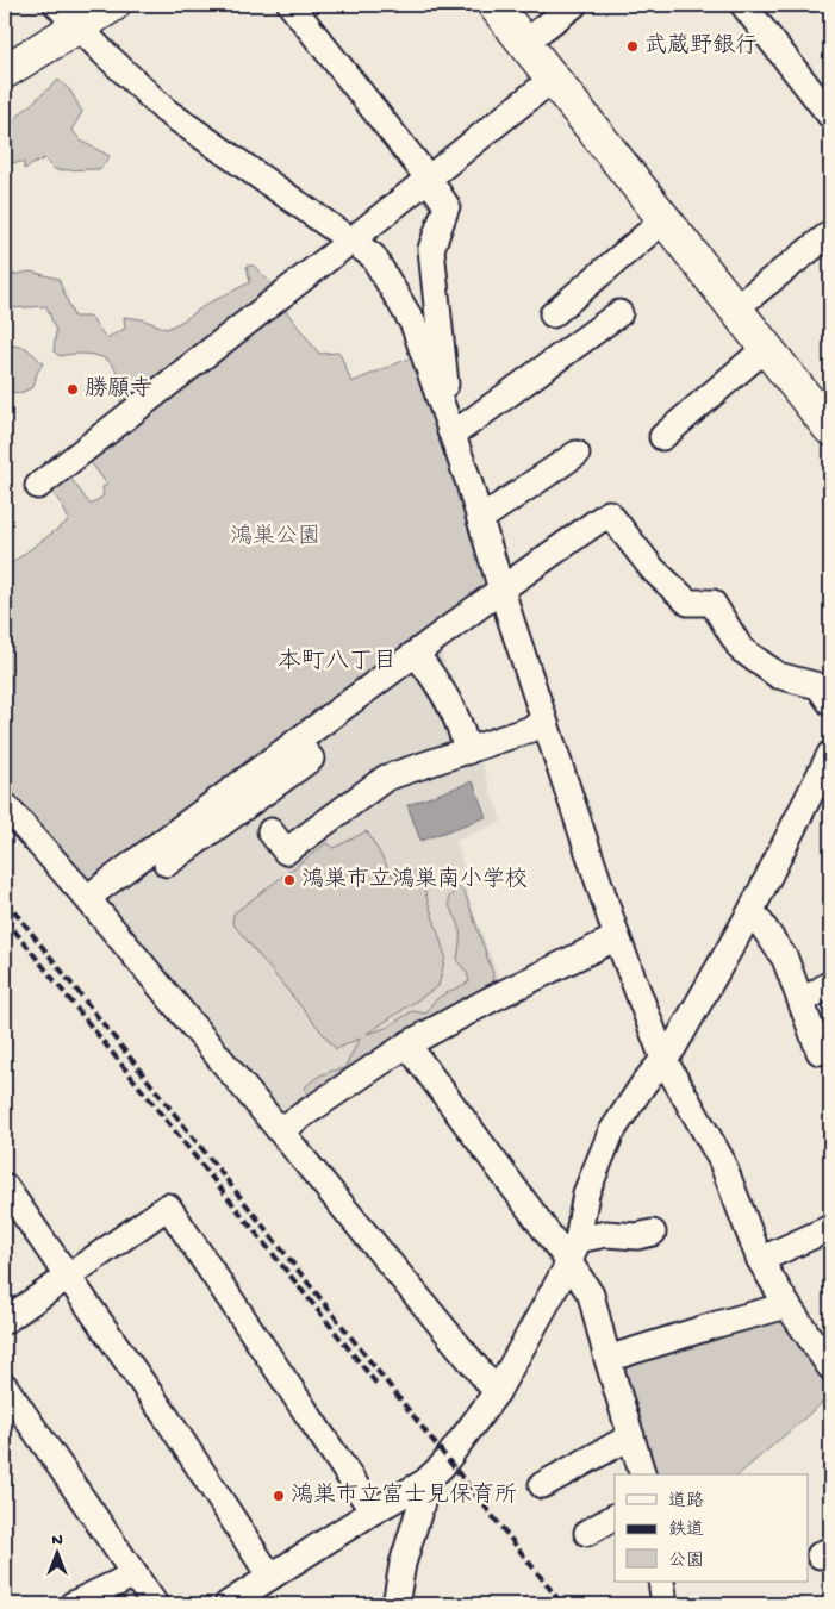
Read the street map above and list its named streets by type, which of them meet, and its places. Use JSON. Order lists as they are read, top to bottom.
{
  "districts": ["本町八丁目"],
  "parks": ["鴻巣公園"],
  "places": [
    "武蔵野銀行",
    "勝願寺",
    "鴻巣市立鴻巣南小学校",
    "鴻巣市立富士見保育所"
  ],
  "legend": ["道路", "鉄道", "公園"],
  "north": "top"
}
